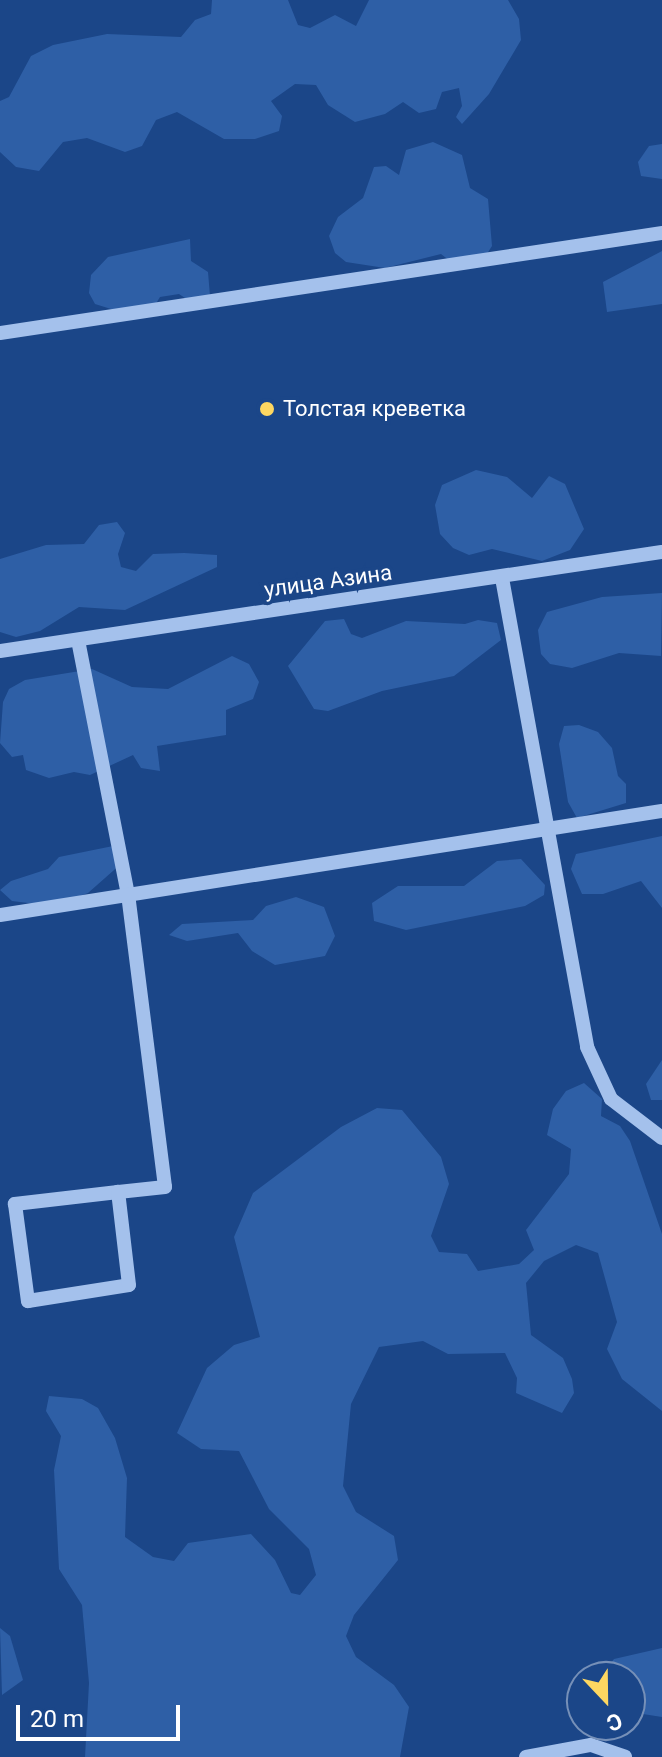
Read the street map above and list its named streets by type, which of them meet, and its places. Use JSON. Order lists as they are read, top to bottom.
{
  "streets": {
    "street": ["улица Азина"]
  },
  "places": ["Толстая креветка"],
  "scale_bar": "20 m",
  "north": "bottom"
}
